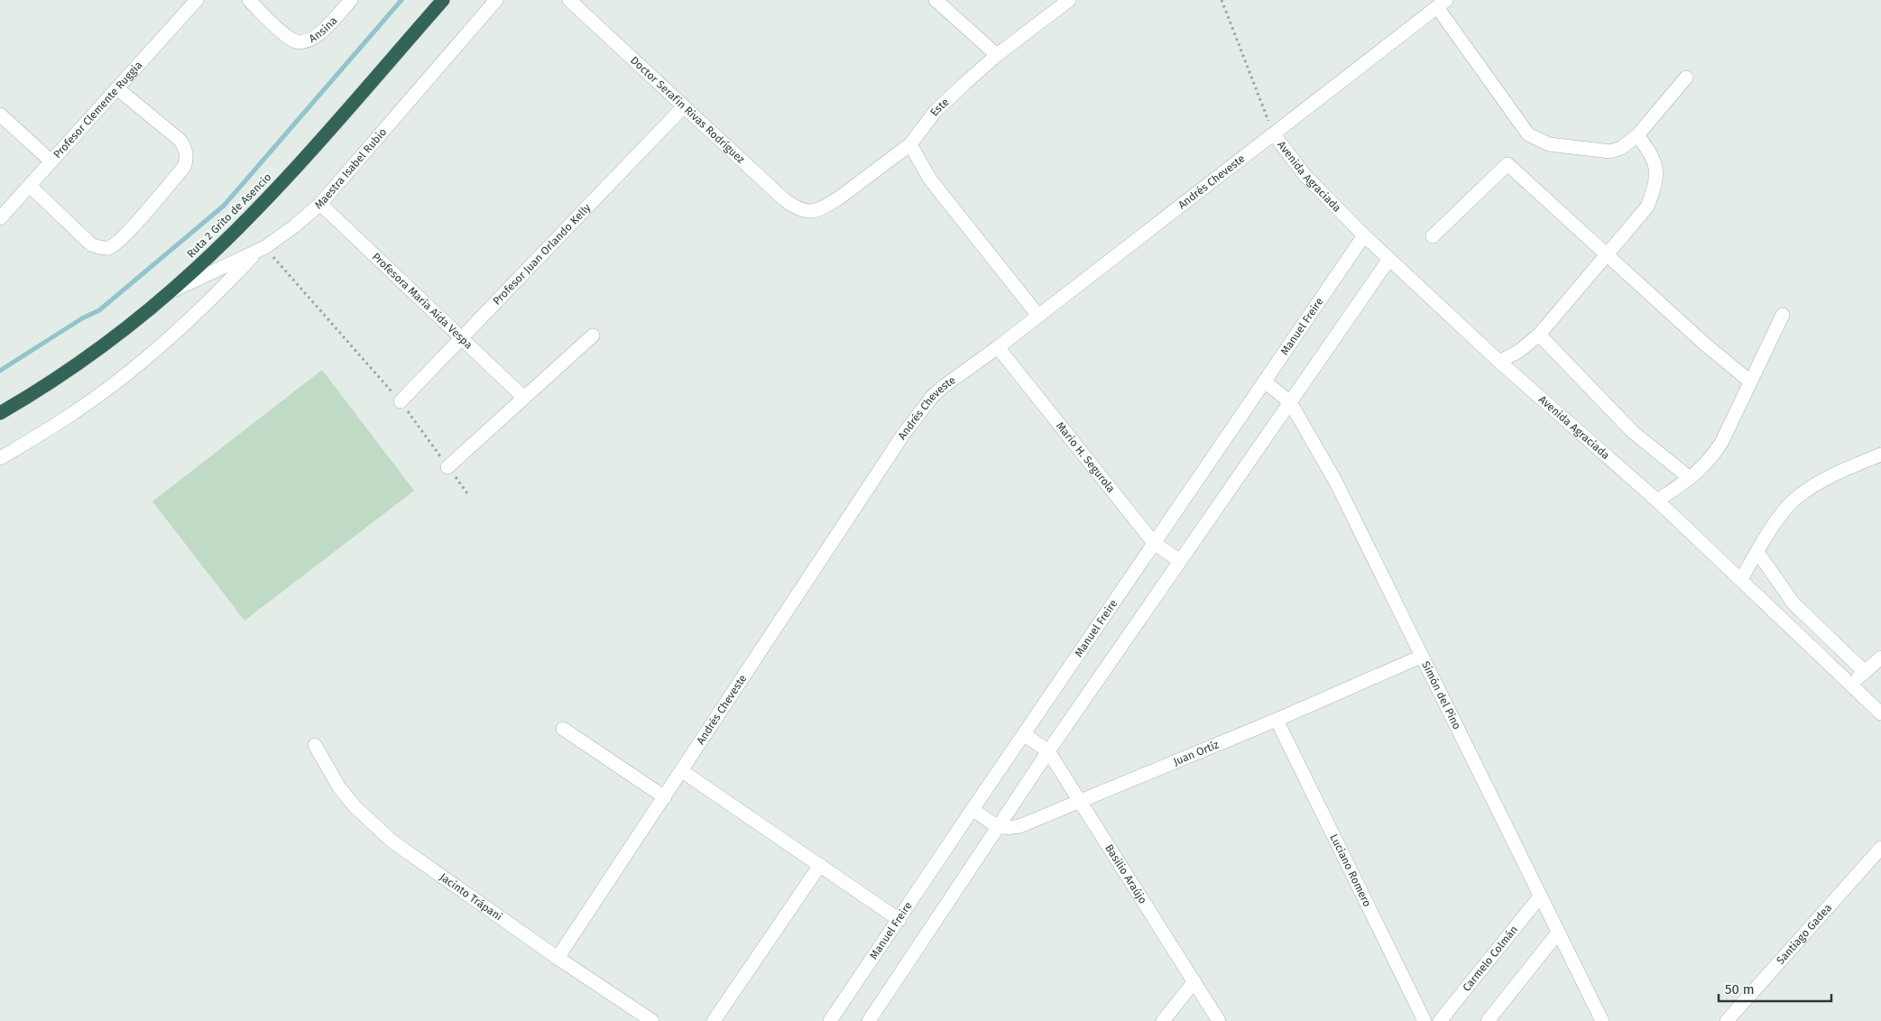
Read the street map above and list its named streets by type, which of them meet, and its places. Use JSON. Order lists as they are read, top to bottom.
{
  "streets": {
    "highway": ["Ruta 2 Grito de Asencio"],
    "street": [
      "Ansina",
      "Este",
      "Profesor Clemente Ruggia",
      "Doctor Serafín Rivas Rodríguez",
      "Maestra Isabel Rubio",
      "Avenida Agraciada",
      "Andrés Cheveste",
      "Profesor Juan Orlando Kelly",
      "Profesora María Aída Vespa",
      "Manuel Freire",
      "Mario H. Segurola",
      "Simón del Pino",
      "Juan Ortíz",
      "Luciano Romero",
      "Basilio Araújo",
      "Jacinto Trápani",
      "Santiago Gadea",
      "Carmelo Colmán"
    ]
  },
  "crossings": [
    ["Este", "Doctor Serafín Rivas Rodríguez"],
    ["Doctor Serafín Rivas Rodríguez", "Profesor Juan Orlando Kelly"],
    ["Maestra Isabel Rubio", "Ruta 2 Grito de Asencio"],
    ["Maestra Isabel Rubio", "Profesora María Aída Vespa"],
    ["Avenida Agraciada", "Andrés Cheveste"],
    ["Avenida Agraciada", "Manuel Freire"],
    ["Andrés Cheveste", "Mario H. Segurola"],
    ["Andrés Cheveste", "Jacinto Trápani"],
    ["Profesor Juan Orlando Kelly", "Profesora María Aída Vespa"],
    ["Manuel Freire", "Mario H. Segurola"],
    ["Manuel Freire", "Simón del Pino"],
    ["Manuel Freire", "Basilio Araújo"],
    ["Simón del Pino", "Juan Ortíz"],
    ["Simón del Pino", "Carmelo Colmán"],
    ["Juan Ortíz", "Luciano Romero"],
    ["Juan Ortíz", "Basilio Araújo"]
  ],
  "scale_bar": "50 m"
}
